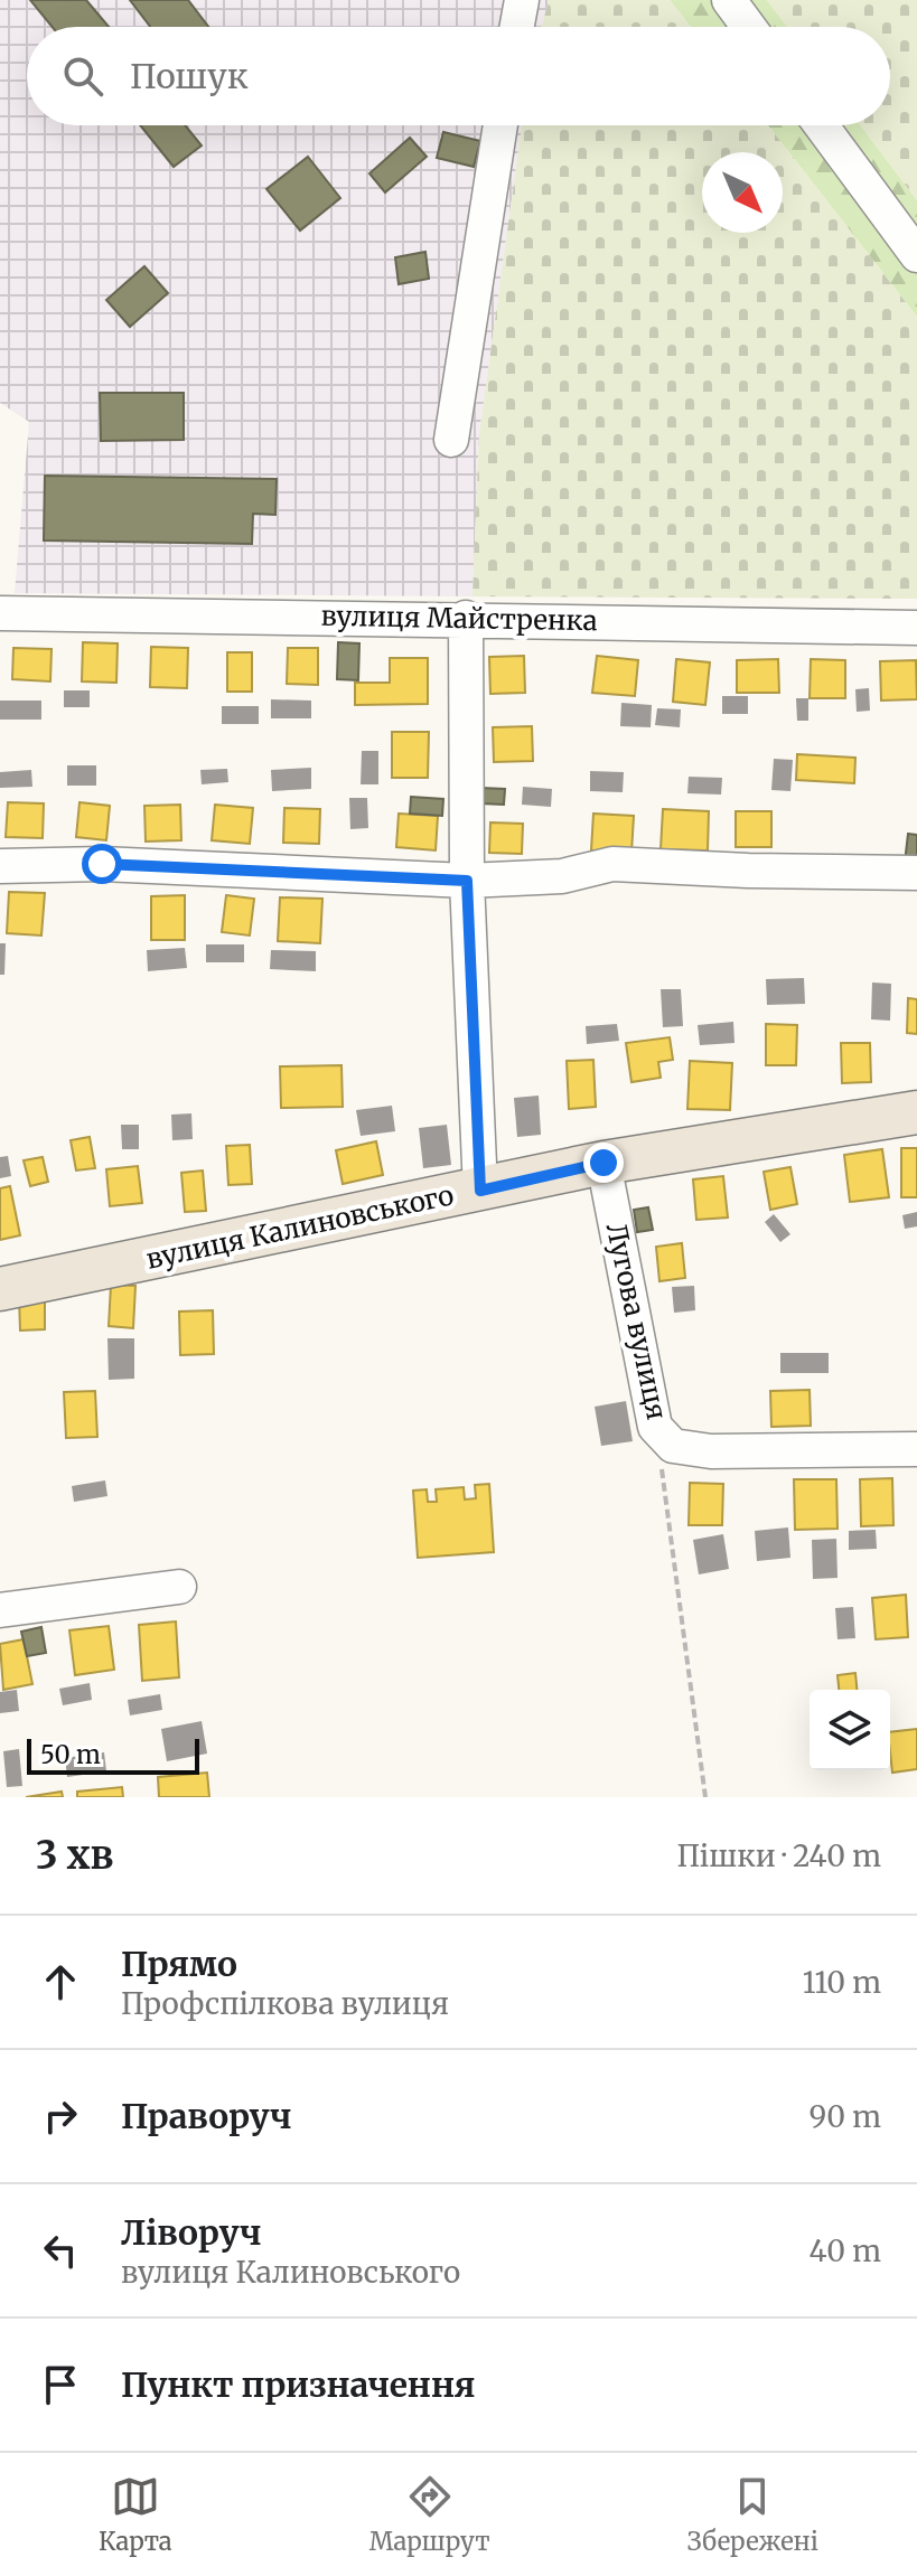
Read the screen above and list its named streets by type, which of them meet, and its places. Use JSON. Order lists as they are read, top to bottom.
{
  "streets": {
    "main road": ["вулиця Калиновського"],
    "street": ["вулиця Майстренка", "Лугова вулиця"]
  },
  "crossings": [
    ["вулиця Калиновського", "Лугова вулиця"]
  ],
  "scale_bar": "50 m",
  "north": "bottom right",
  "page": {
    "search": "Пошук",
    "scale": "50 m",
    "heading": ["3 хв", "Пішки · 240 m"],
    "list": [
      ["Прямо", "Профспілкова вулиця", "110 m"],
      ["Праворуч", "90 m"],
      ["Ліворуч", "вулиця Калиновського", "40 m"],
      "Пункт призначення"
    ],
    "nav": ["Карта", "Маршрут", "Збережені"]
  }
}
